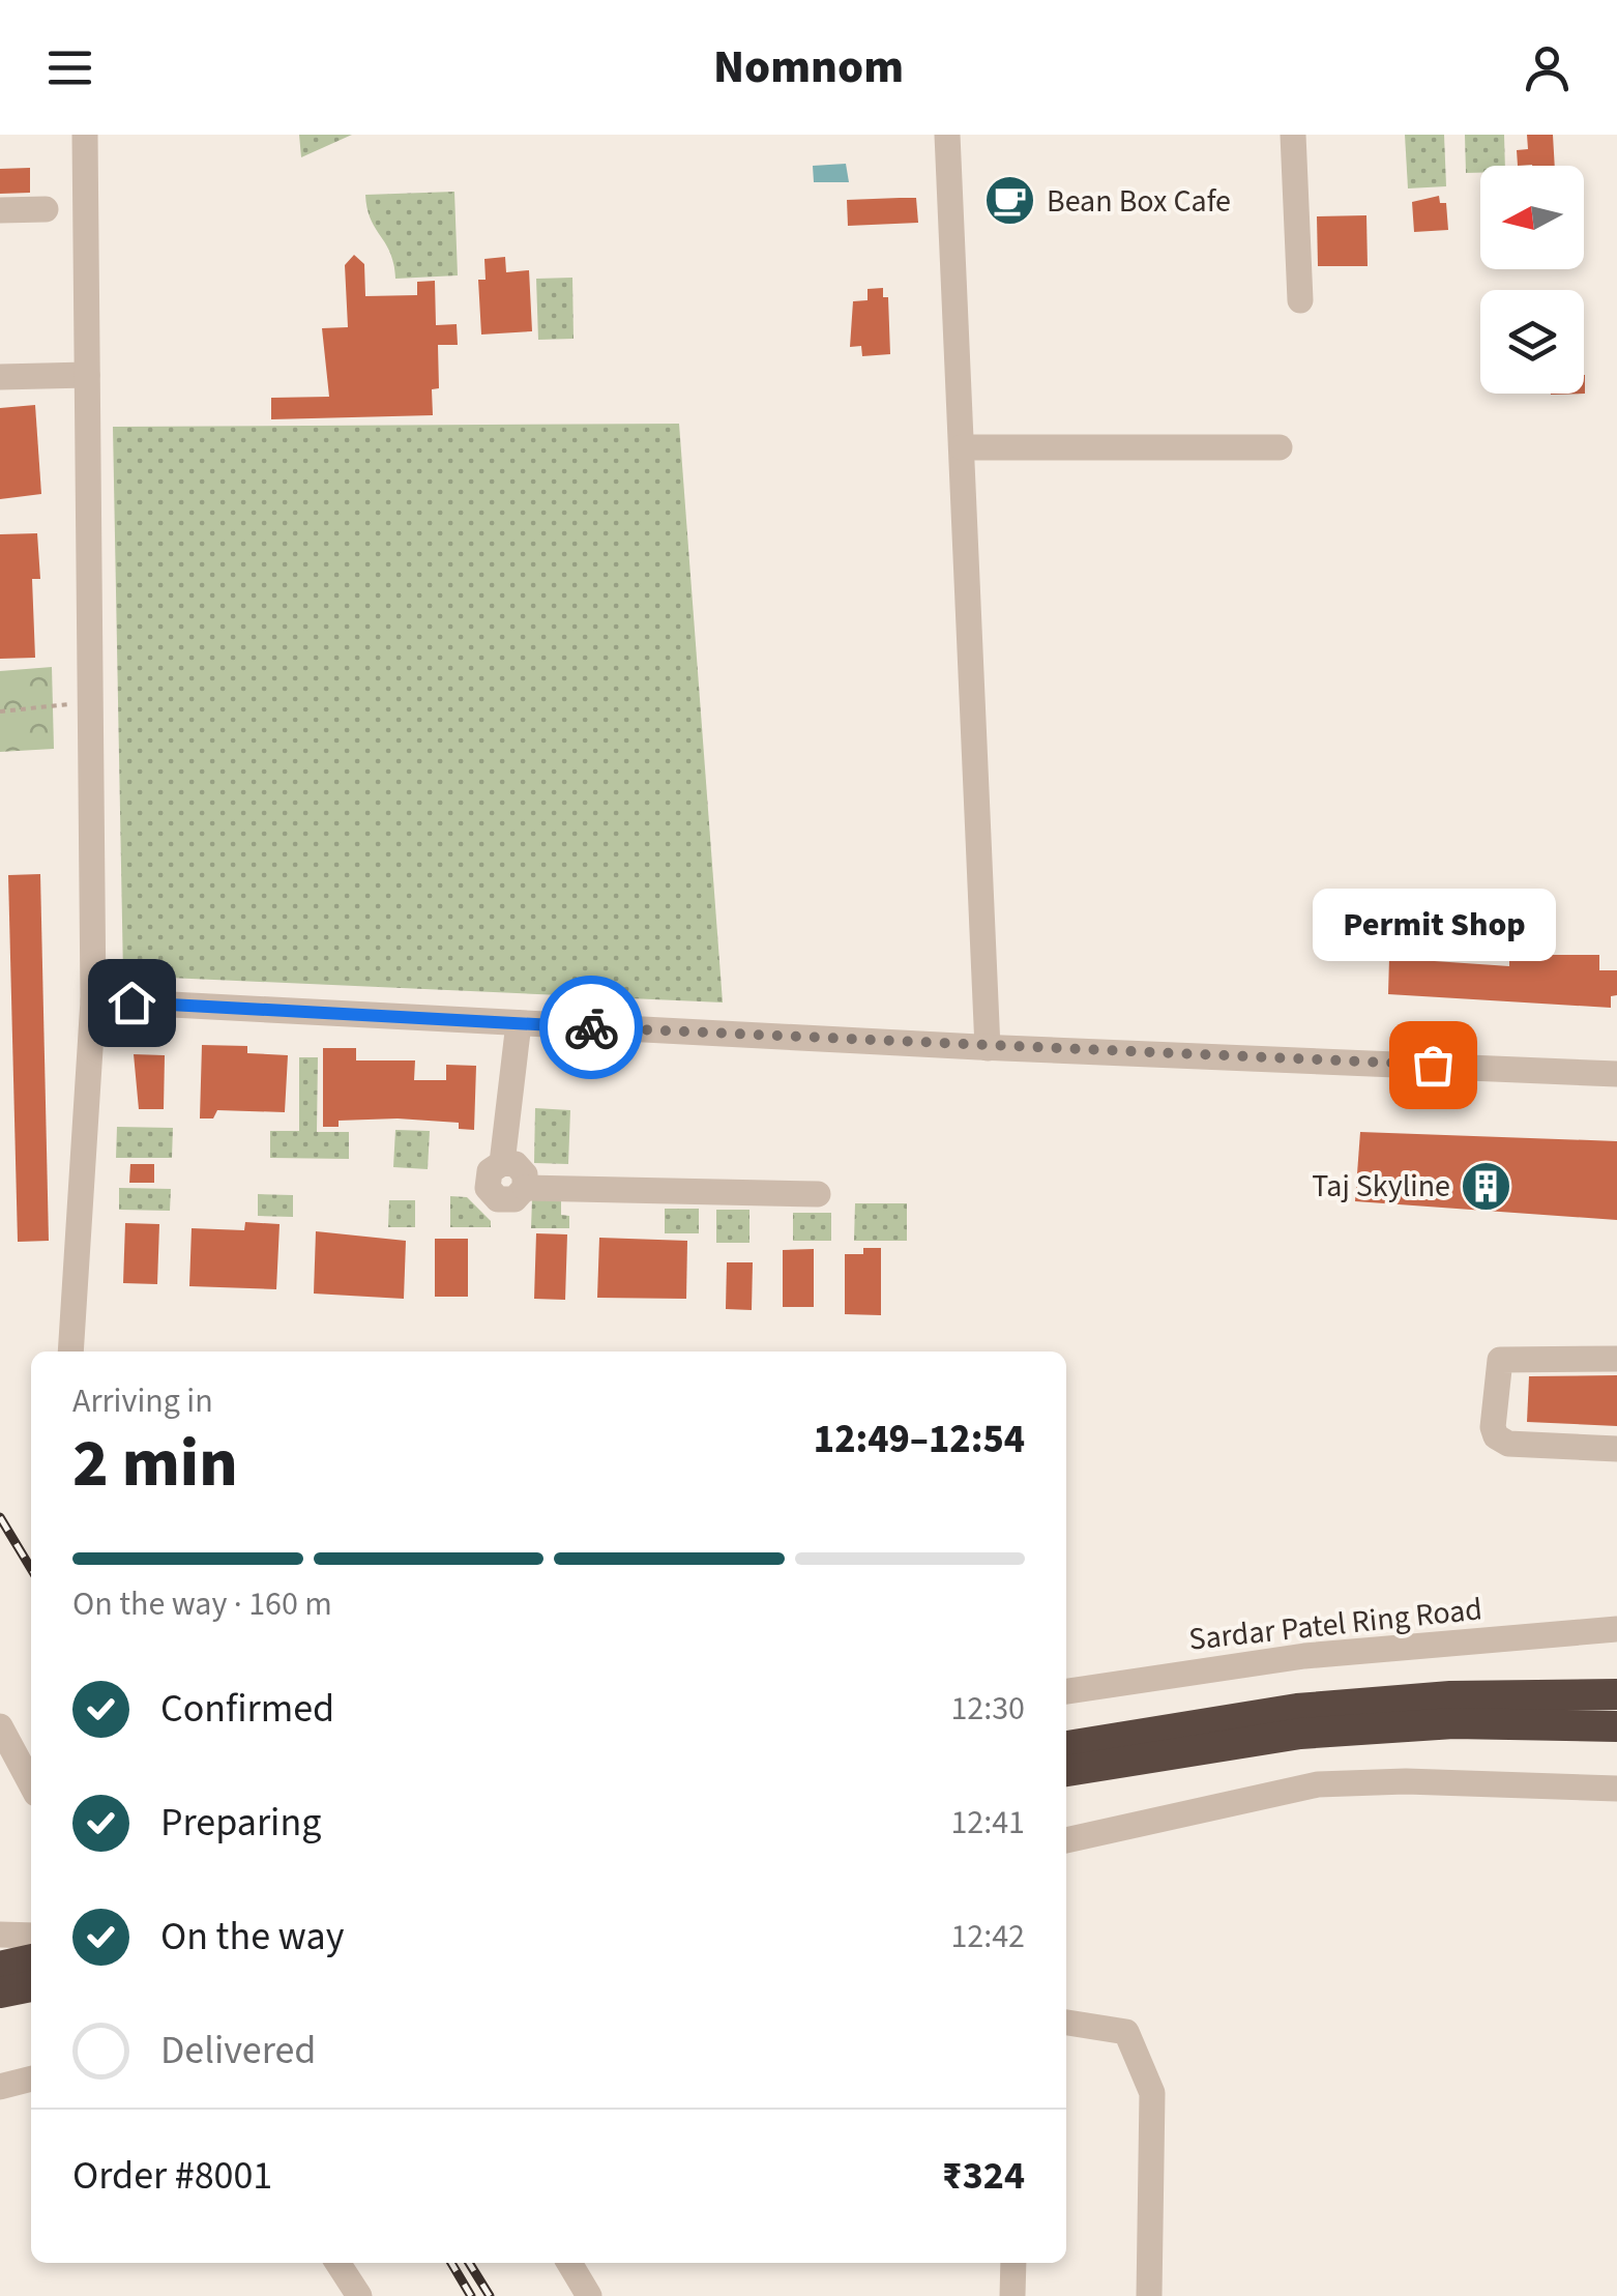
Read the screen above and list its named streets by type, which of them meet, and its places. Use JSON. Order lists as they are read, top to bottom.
{
  "streets": {
    "street": ["Sardar Patel Ring Road"]
  },
  "places": {
    "cafe": ["Bean Box Cafe"],
    "other": ["Permit Shop"],
    "building": ["Taj Skyline"]
  },
  "north": "left",
  "page": {
    "header": "Nomnom",
    "bubble": "Permit Shop",
    "heading": ["2 min", "Arriving in", "12:49–12:54"],
    "panel": ["Order #8001", "₹324"],
    "bar": "On the way · 160 m",
    "list": [
      ["Confirmed", "12:30"],
      ["Preparing", "12:41"],
      ["On the way", "12:42"],
      "Delivered"
    ]
  }
}
